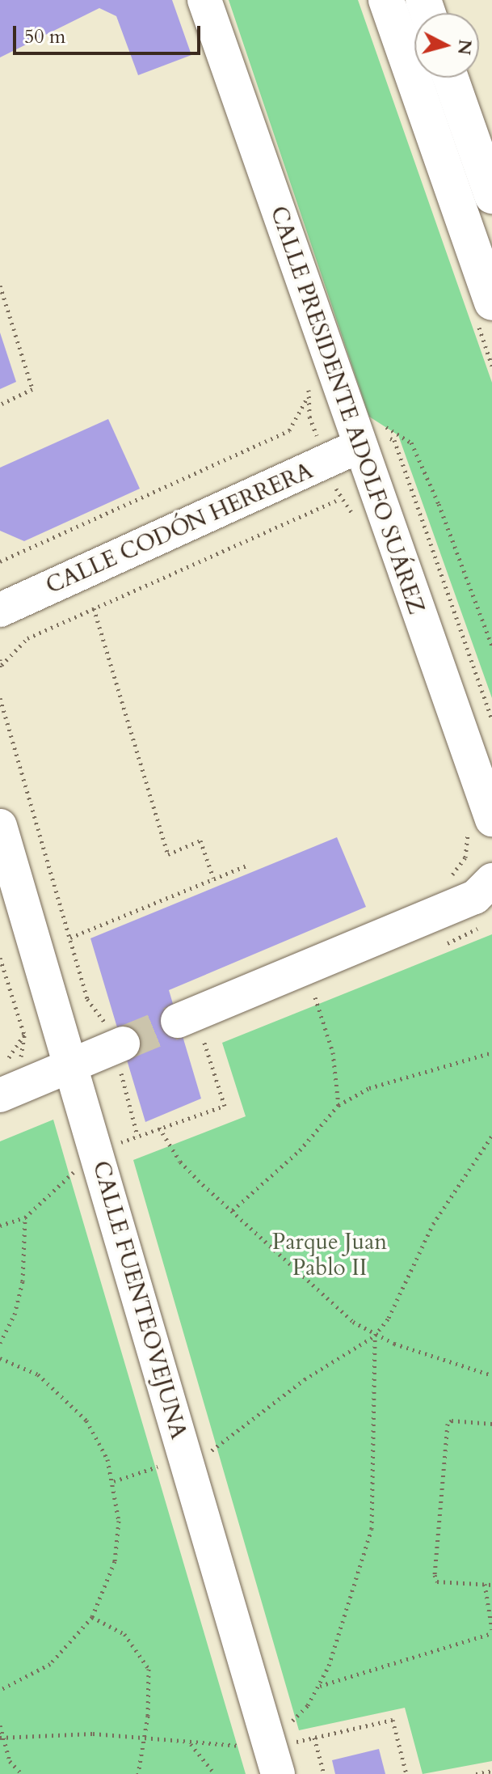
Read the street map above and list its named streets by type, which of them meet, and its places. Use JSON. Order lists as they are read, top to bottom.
{
  "streets": {
    "street": ["CALLE PRESIDENTE ADOLFO SUÁREZ", "CALLE CODÓN HERRERA", "CALLE FUENTEOVEJUNA"]
  },
  "crossings": [
    ["CALLE PRESIDENTE ADOLFO SUÁREZ", "CALLE CODÓN HERRERA"]
  ],
  "parks": ["Parque Juan Pablo II"],
  "scale_bar": "50 m",
  "north": "right"
}
